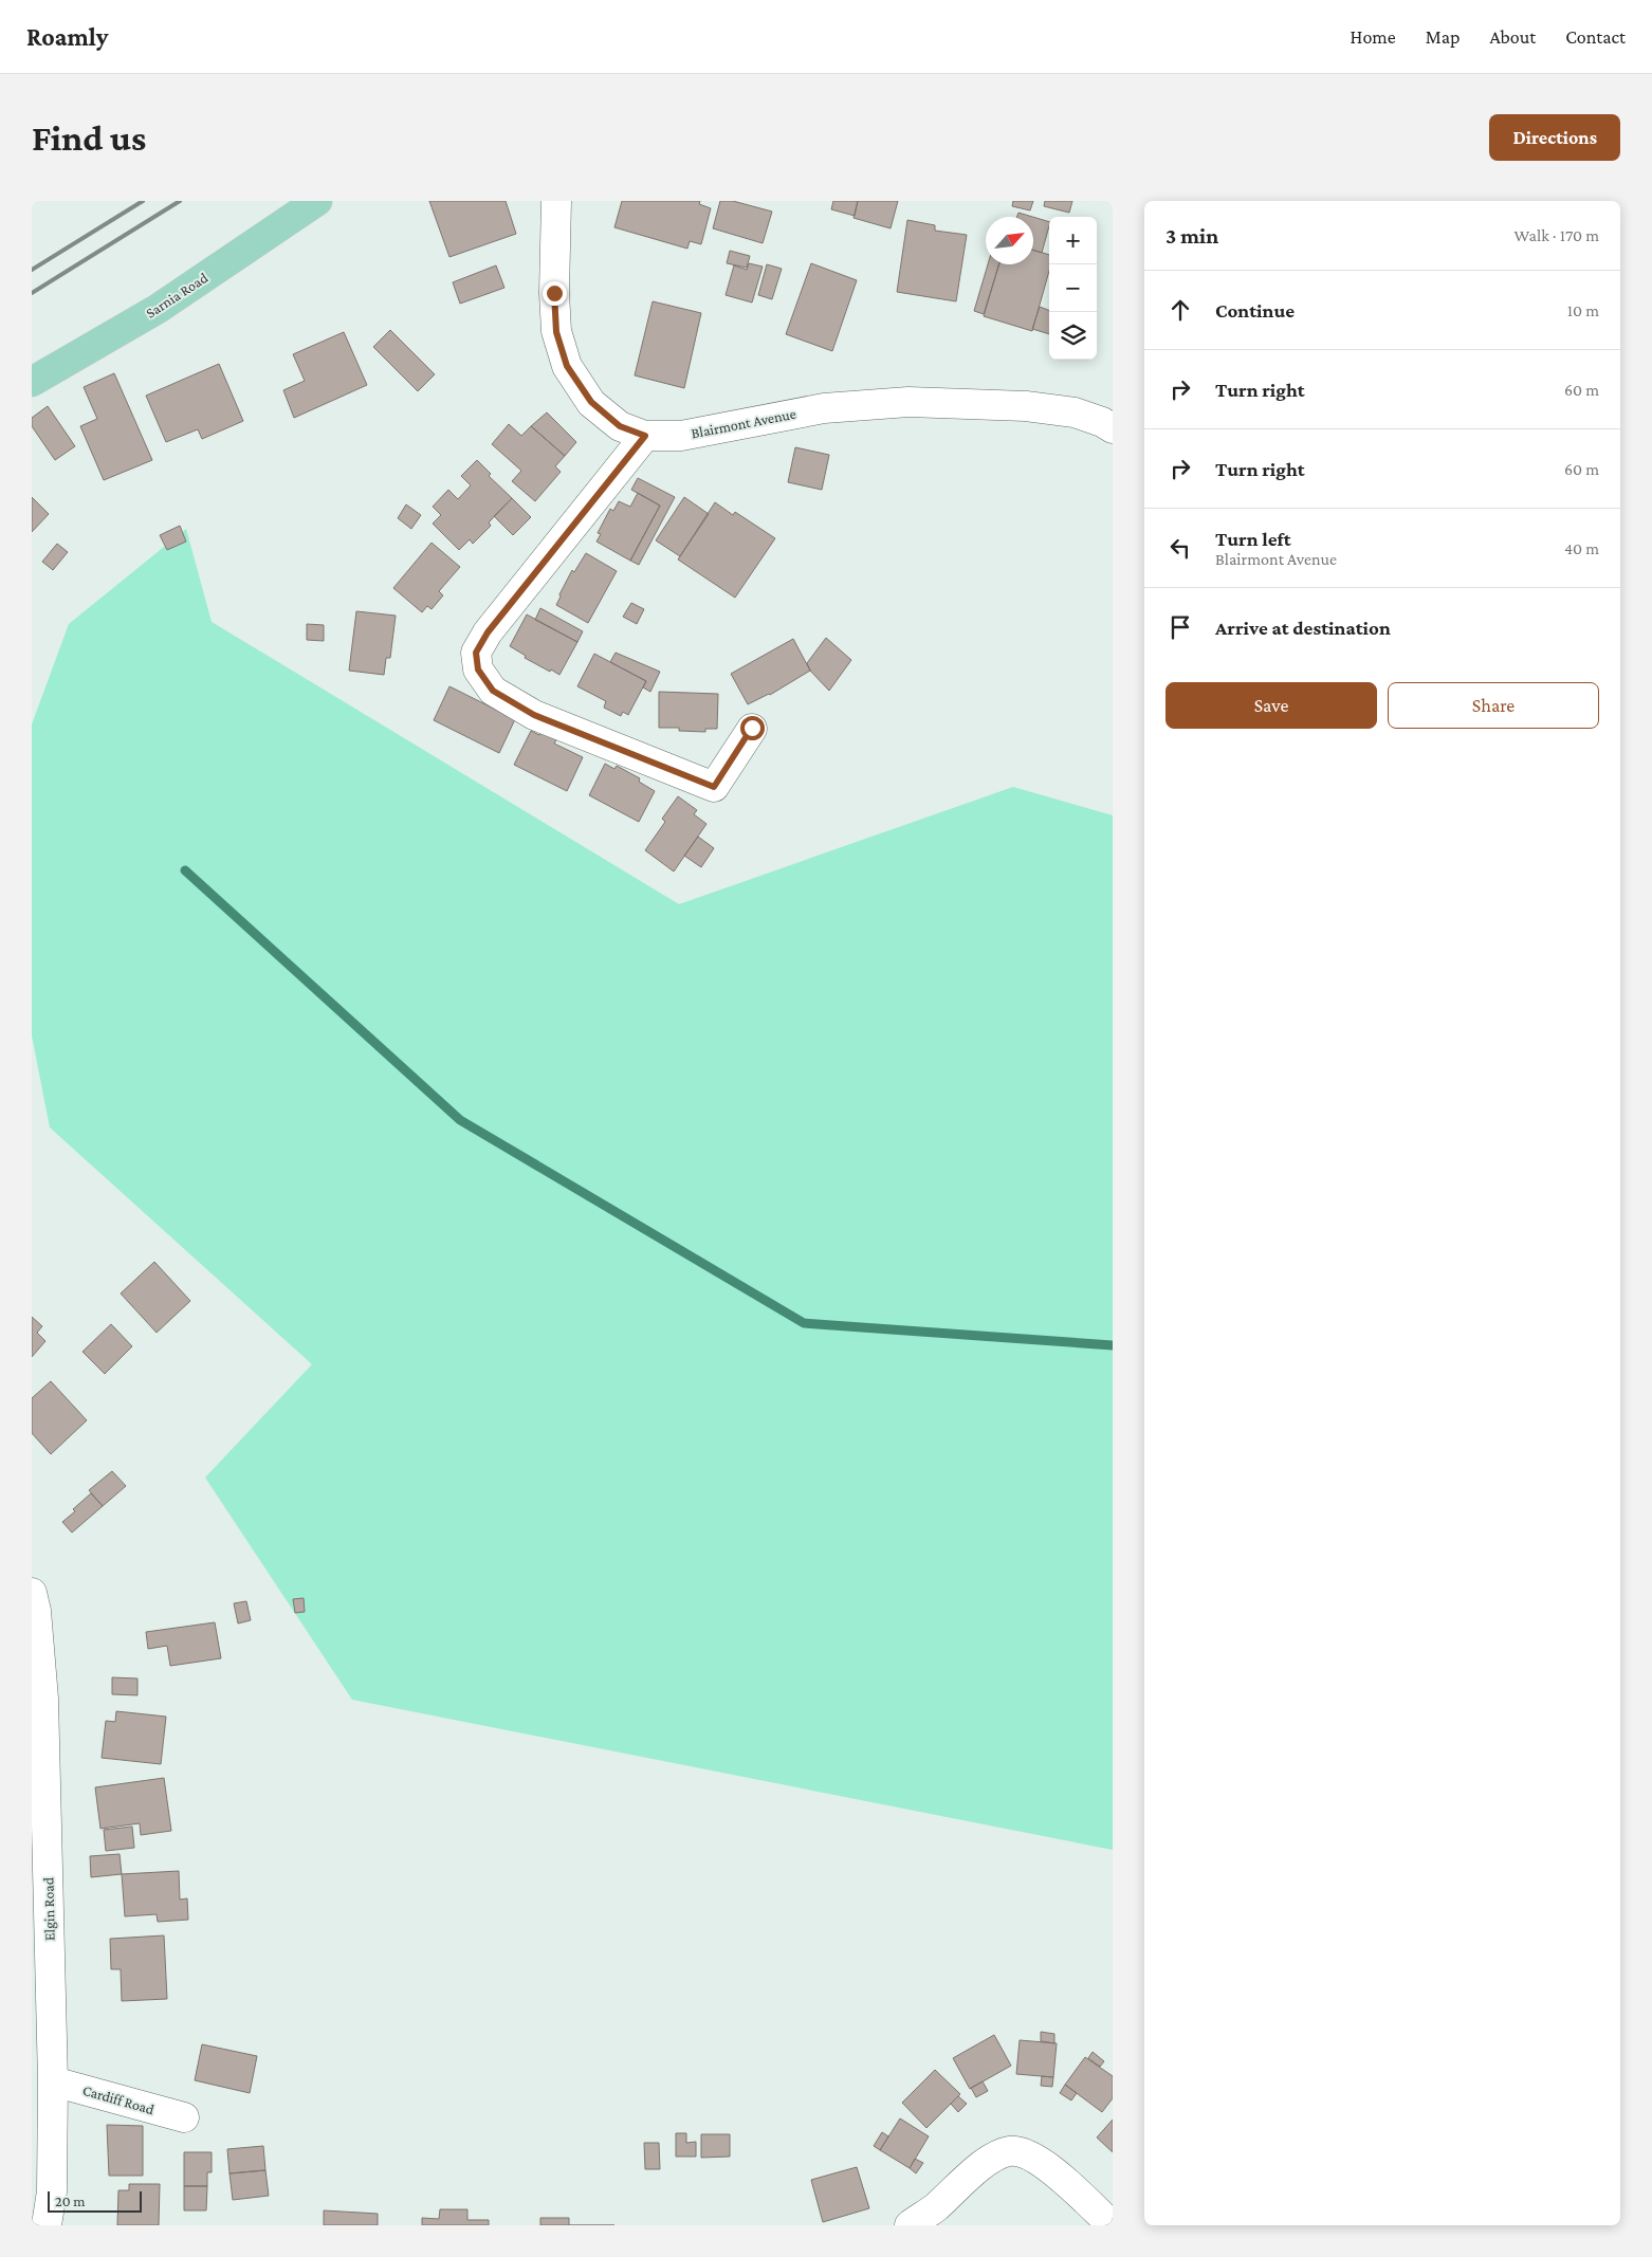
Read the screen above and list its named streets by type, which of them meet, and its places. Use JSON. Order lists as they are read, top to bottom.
{
  "streets": {
    "main road": ["Sarnia Road"],
    "street": ["Blairmont Avenue", "Elgin Road", "Cardiff Road"]
  },
  "crossings": [
    ["Elgin Road", "Cardiff Road"]
  ],
  "scale_bar": "20 m",
  "north": "top right",
  "page": {
    "header": "Roamly",
    "nav": [
      "Home",
      "Map",
      "About",
      "Contact"
    ],
    "buttons": [
      "Directions",
      ["Save", "Share"]
    ],
    "title": "Find us",
    "heading": ["3 min", "Walk · 170 m"],
    "map_buttons": ["+", "−"],
    "list": [
      ["Continue", "10 m"],
      ["Turn right", "60 m"],
      ["Turn right", "60 m"],
      ["Turn left", "Blairmont Avenue", "40 m"],
      "Arrive at destination"
    ],
    "scale": "20 m"
  }
}
